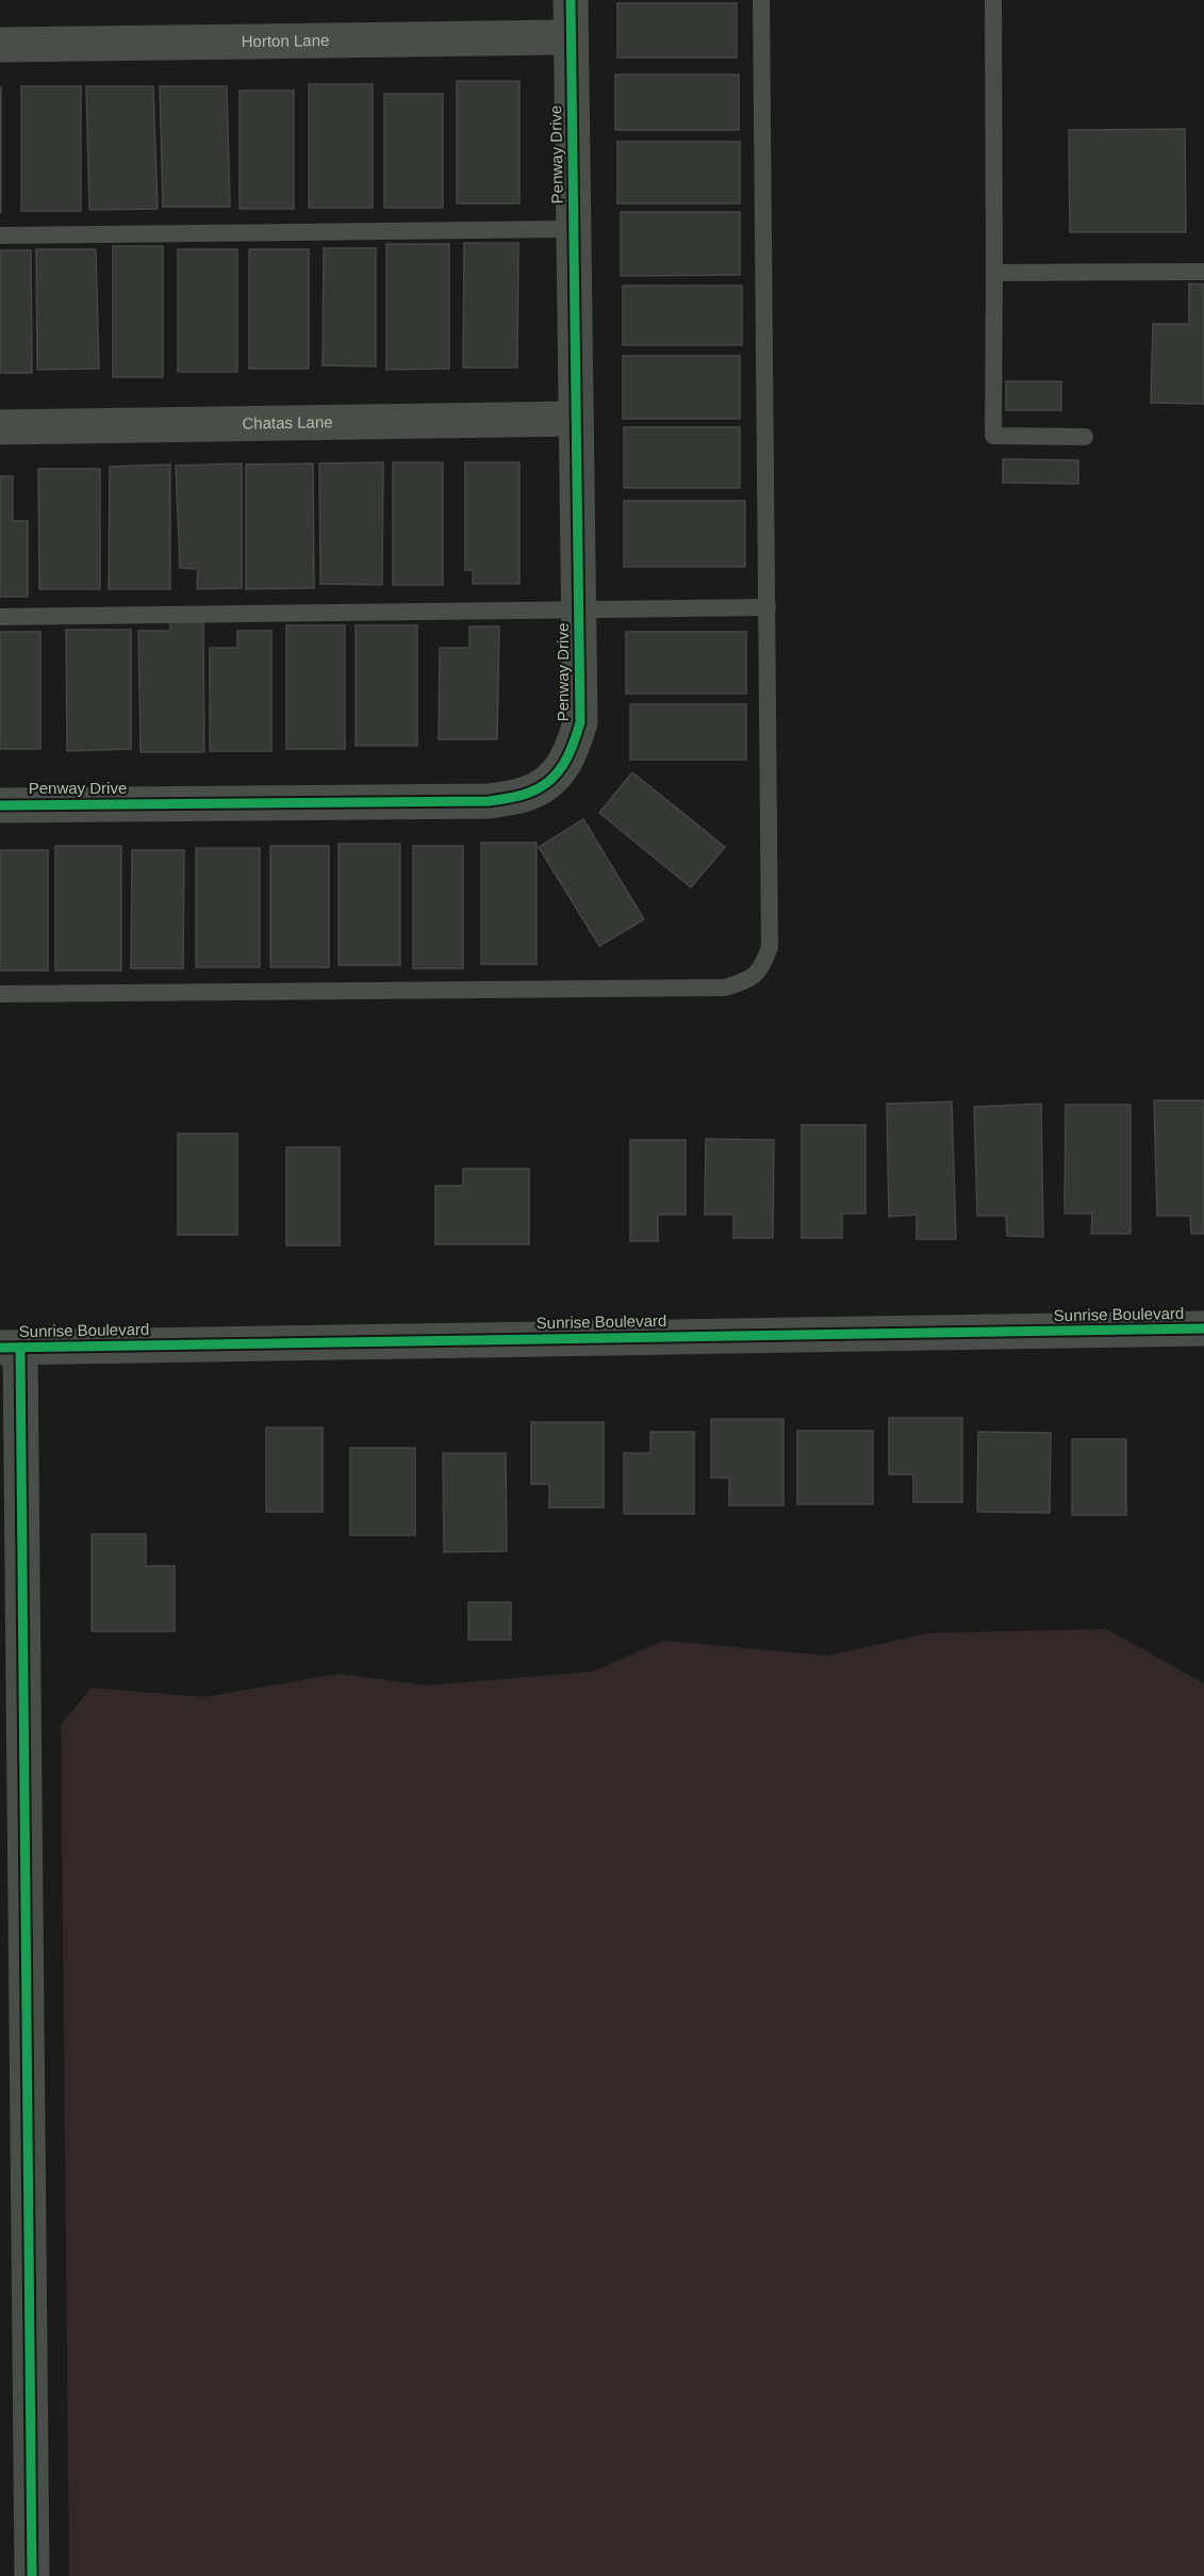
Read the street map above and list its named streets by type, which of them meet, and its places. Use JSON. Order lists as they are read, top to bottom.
{
  "streets": {
    "street": [
      "Horton Lane",
      "Penway Drive",
      "Chatas Lane",
      "Sunrise Boulevard"
    ]
  },
  "crossings": [
    ["Horton Lane", "Penway Drive"],
    ["Penway Drive", "Chatas Lane"]
  ]
}
